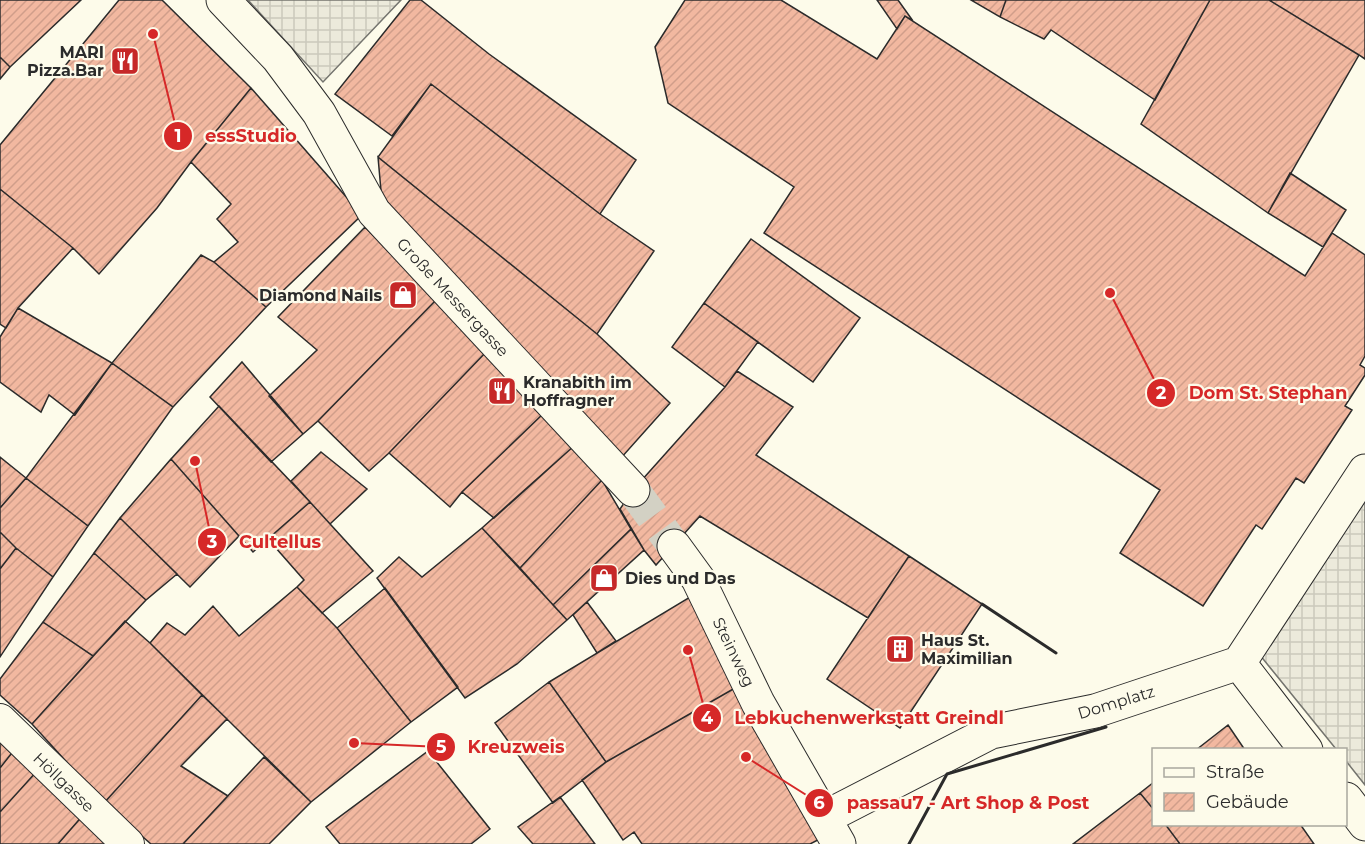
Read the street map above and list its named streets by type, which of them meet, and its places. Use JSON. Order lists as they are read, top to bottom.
{
  "streets": {
    "street": [
      "Große Messergasse",
      "Steinweg",
      "Domplatz",
      "Höllgasse"
    ]
  },
  "crossings": [
    ["Steinweg", "Domplatz"]
  ],
  "places": {
    "other": [
      "essStudio",
      "Dom St. Stephan",
      "Cultellus",
      "Lebkuchenwerkstatt Greindl",
      "Kreuzweis",
      "passau7 - Art Shop & Post"
    ],
    "restaurant": ["MARI Pizza.Bar", "Kranabith im Hoffragner"],
    "shop": ["Diamond Nails", "Dies und Das"],
    "building": ["Haus St. Maximilian"]
  },
  "legend": ["Straße", "Gebäude"]
}
